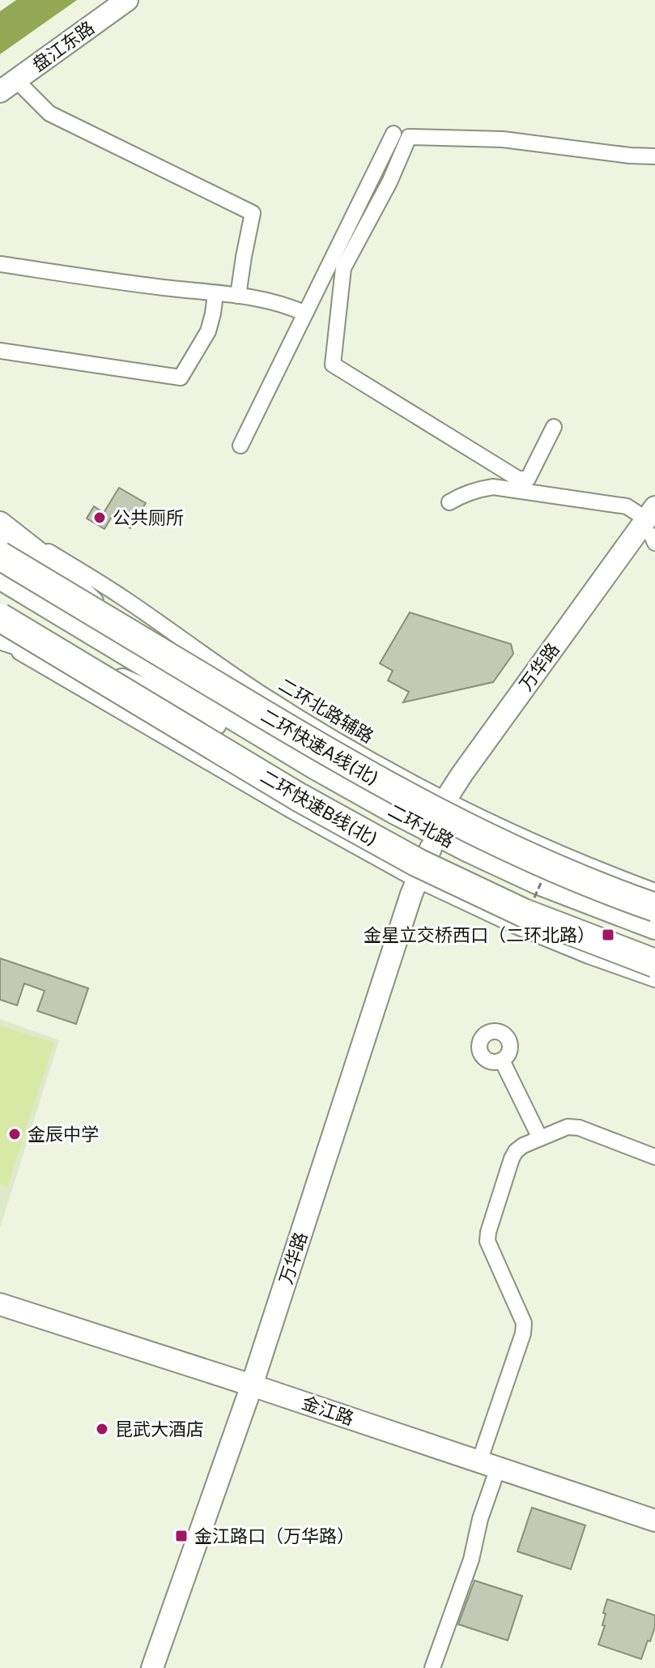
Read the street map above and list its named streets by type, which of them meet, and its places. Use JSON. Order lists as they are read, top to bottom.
{
  "streets": {
    "highway": ["二环快速A线(北)", "二环快速B线(北)"],
    "main road": ["二环北路"],
    "street": [
      "盘江东路",
      "万华路",
      "二环北路辅路",
      "金江路"
    ]
  },
  "crossings": [
    ["万华路", "二环北路辅路"],
    ["万华路", "二环北路"],
    ["万华路", "金江路"],
    ["二环快速A线(北)", "二环快速B线(北)"],
    ["二环快速A线(北)", "二环北路"],
    ["二环快速B线(北)", "二环北路"]
  ],
  "places": {
    "other": ["公共厕所", "金辰中学", "昆武大酒店"],
    "transit": ["金星立交桥西口（二环北路）", "金江路口（万华路）"]
  }
}
